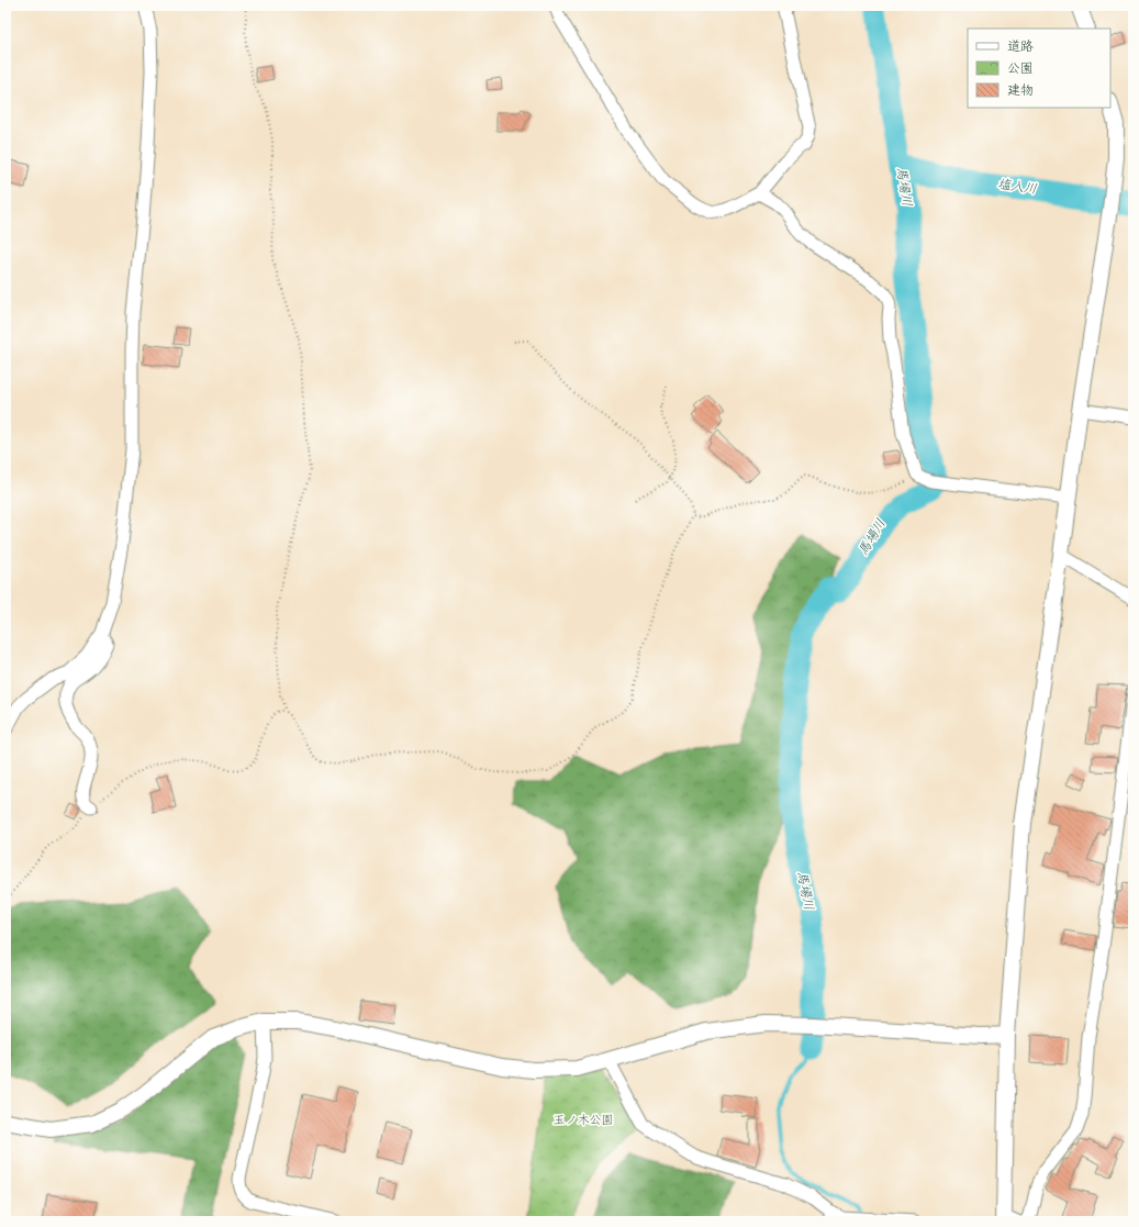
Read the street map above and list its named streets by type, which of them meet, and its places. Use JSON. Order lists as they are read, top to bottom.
{
  "water": ["馬場川", "塩入川"],
  "parks": ["玉ノ木公園"],
  "legend": ["道路", "公園", "建物"]
}
